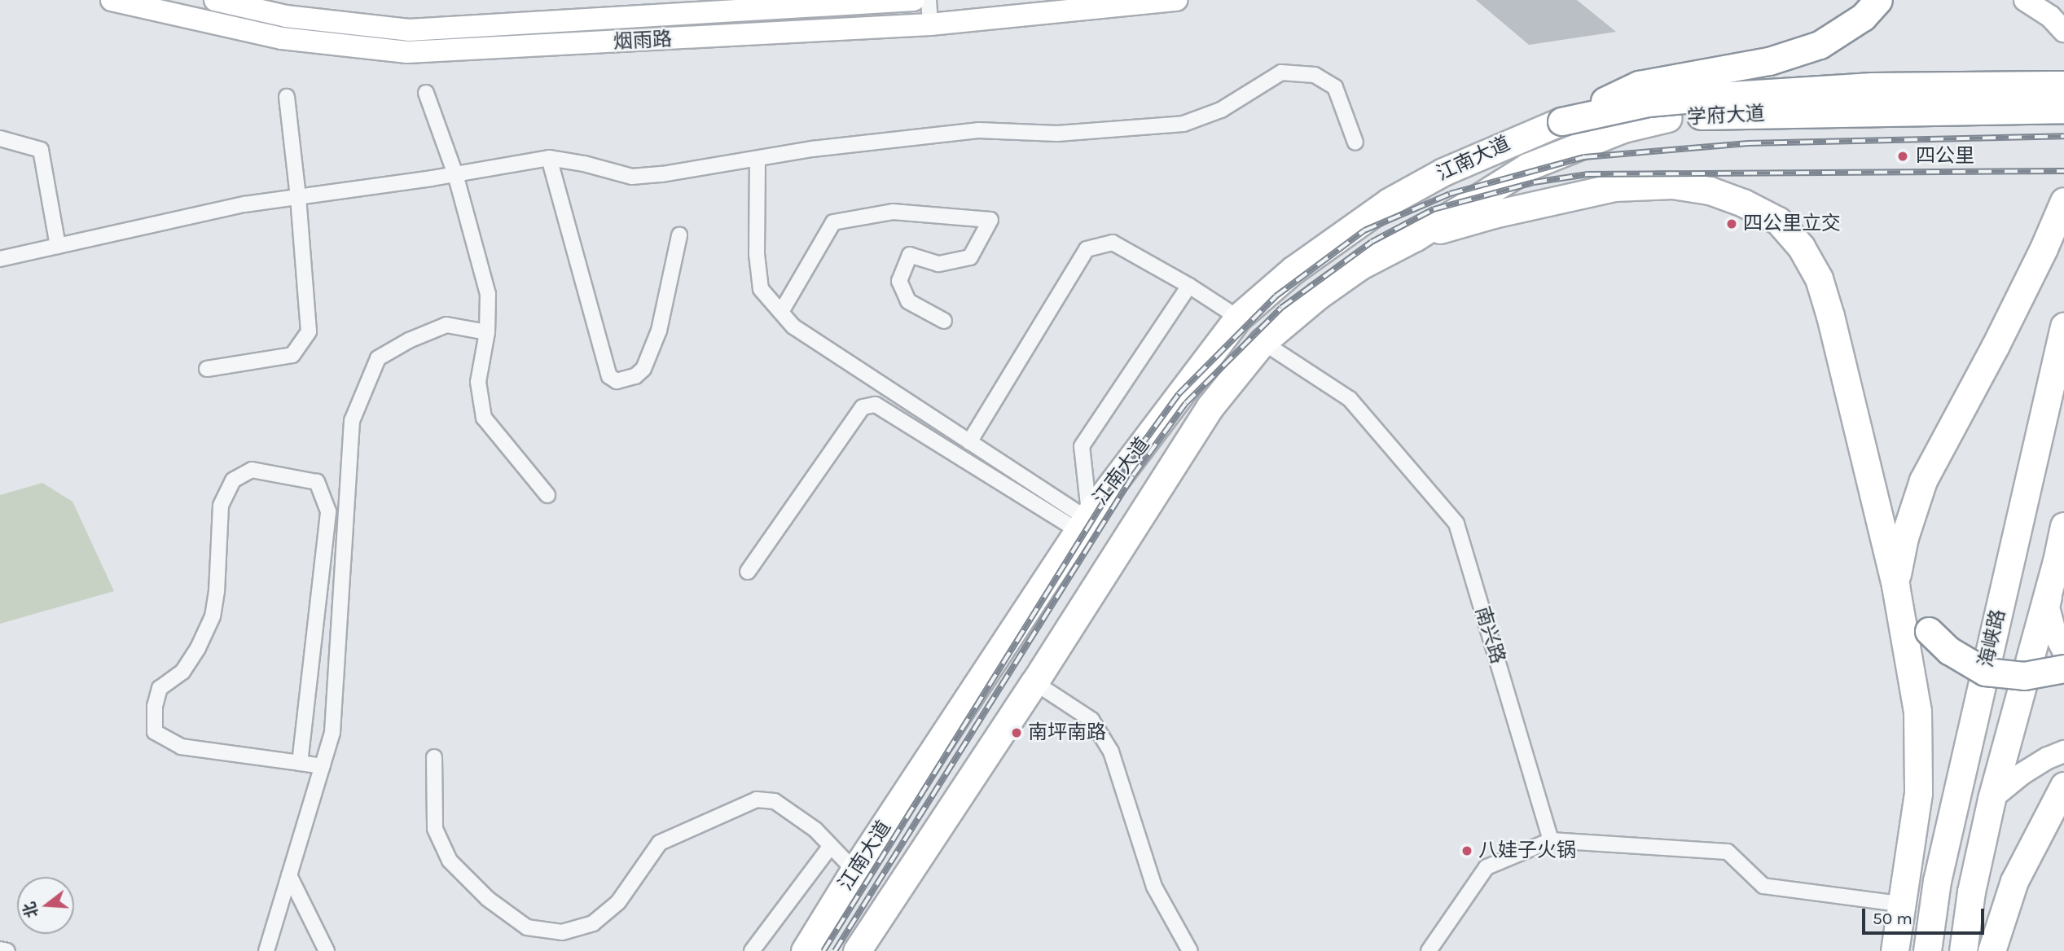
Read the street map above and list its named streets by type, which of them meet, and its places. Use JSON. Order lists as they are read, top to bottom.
{
  "streets": {
    "highway": ["学府大道", "江南大道", "海峡路"],
    "main road": ["烟雨路"],
    "street": ["南兴路"]
  },
  "crossings": [
    ["学府大道", "江南大道"],
    ["江南大道", "南兴路"]
  ],
  "places": [
    "四公里",
    "四公里立交",
    "南坪南路",
    "八娃子火锅"
  ],
  "scale_bar": "50 m",
  "north": "left"
}
